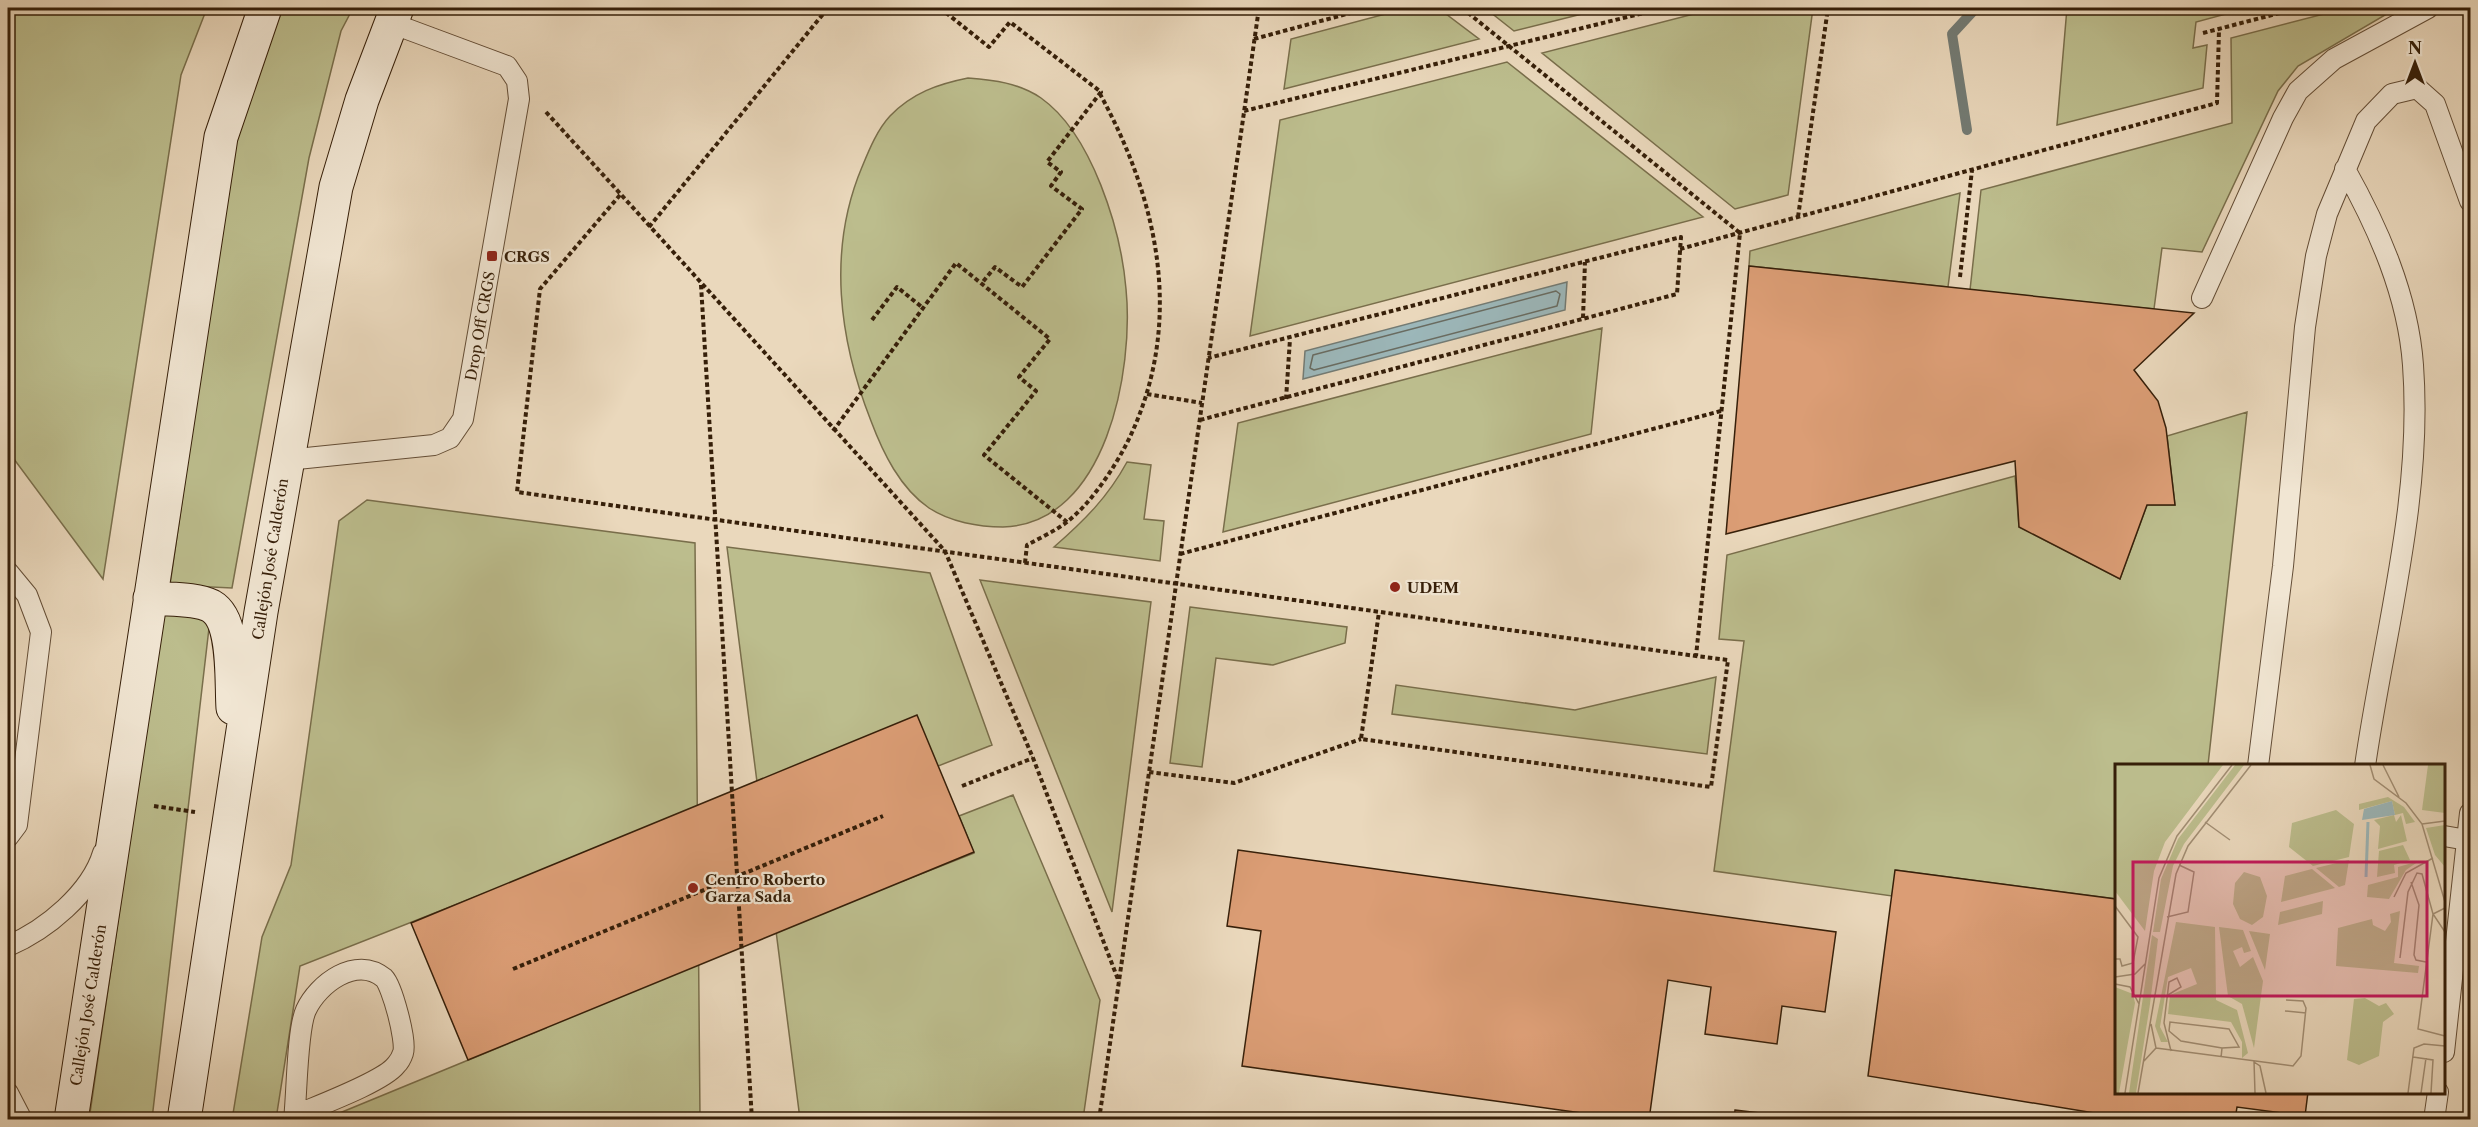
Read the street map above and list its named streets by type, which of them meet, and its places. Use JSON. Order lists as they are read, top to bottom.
{
  "streets": {
    "main road": ["Callejón José Calderón"],
    "lane": ["Drop Off CRGS"]
  },
  "crossings": [
    ["Drop Off CRGS", "Callejón José Calderón"]
  ],
  "places": {
    "transit": ["CRGS"],
    "other": ["UDEM", "Centro Roberto Garza Sada"]
  },
  "north": "top"
}
